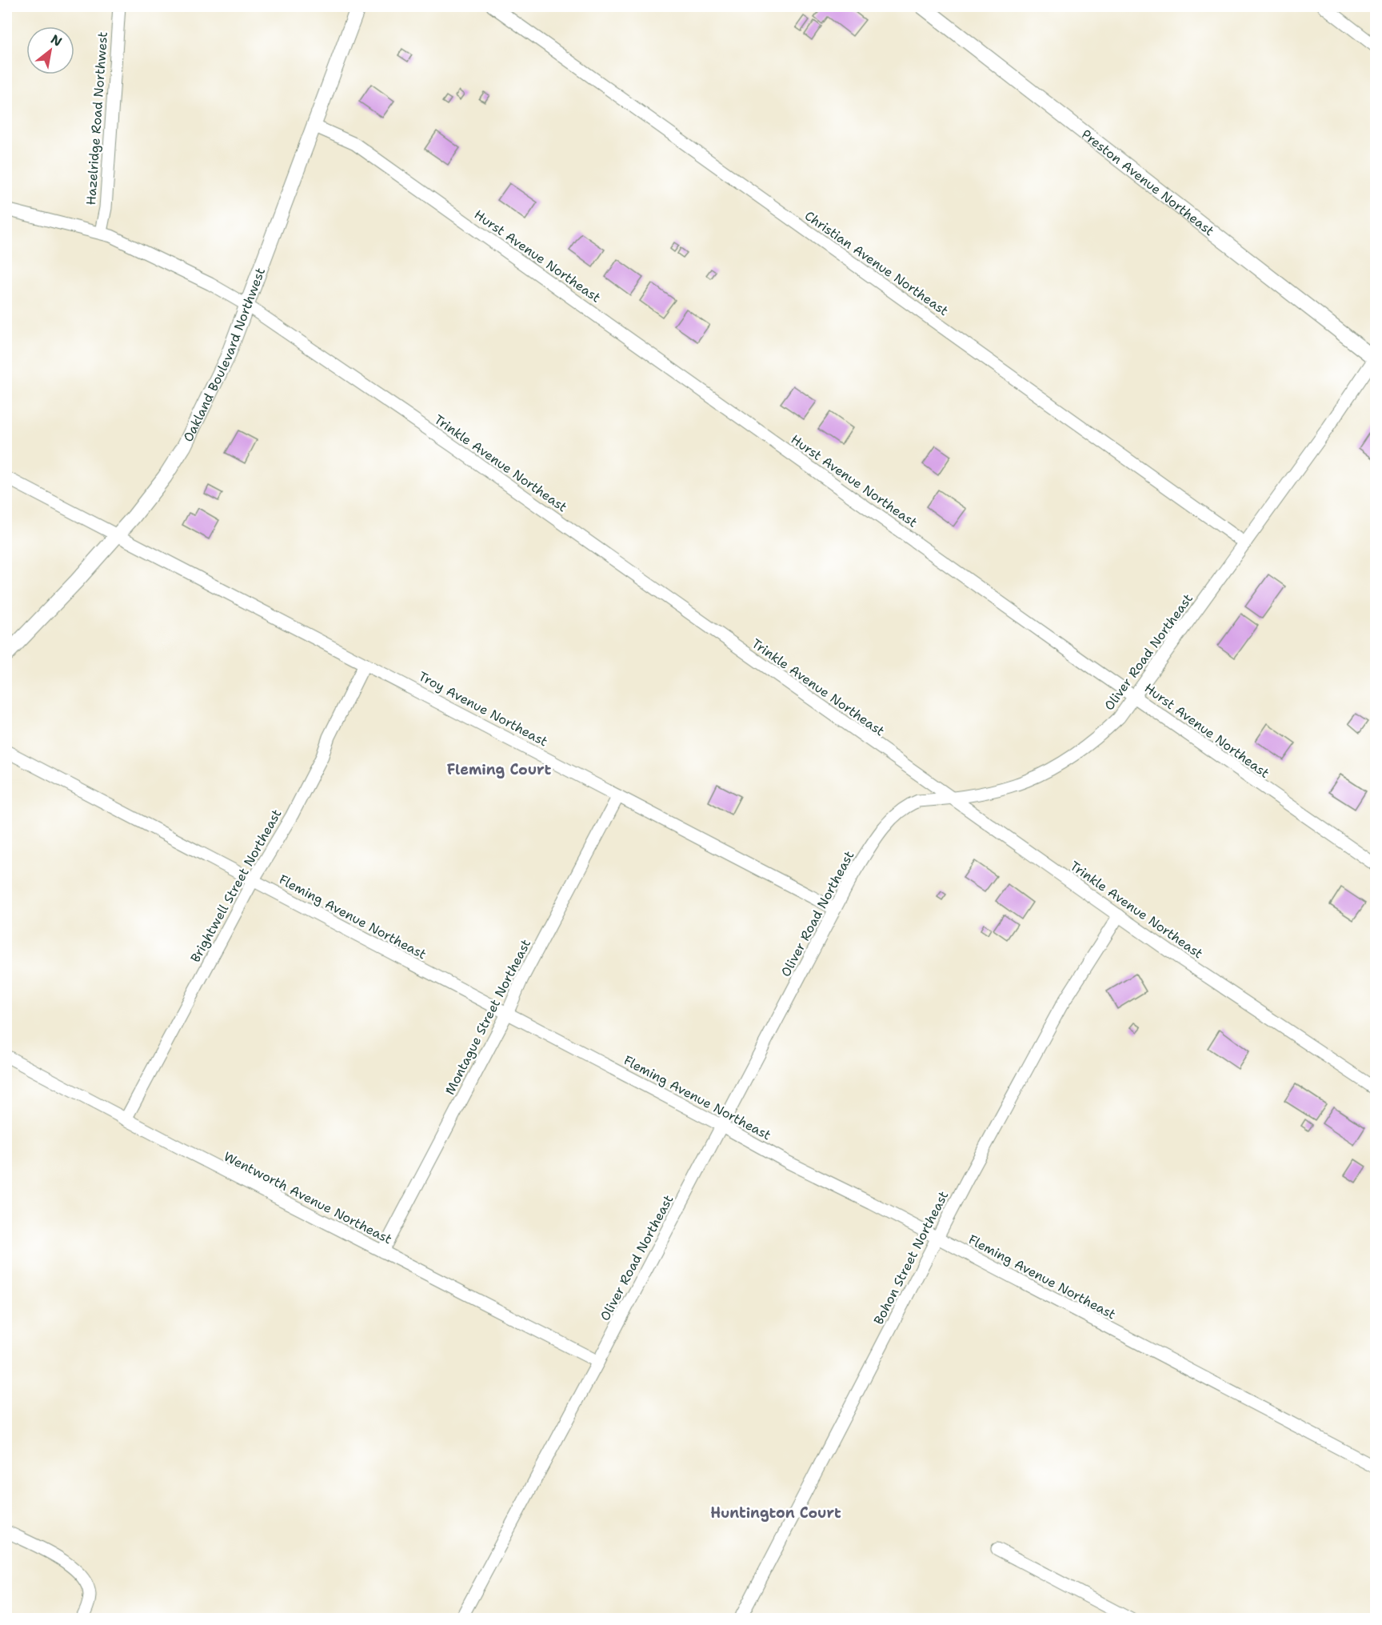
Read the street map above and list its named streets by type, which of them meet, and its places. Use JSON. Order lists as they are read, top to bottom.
{
  "streets": {
    "street": [
      "Hazelridge Road Northwest",
      "Preston Avenue Northeast",
      "Hurst Avenue Northeast",
      "Christian Avenue Northeast",
      "Oakland Boulevard Northwest",
      "Trinkle Avenue Northeast",
      "Oliver Road Northeast",
      "Troy Avenue Northeast",
      "Brightwell Street Northeast",
      "Fleming Avenue Northeast",
      "Montague Street Northeast",
      "Wentworth Avenue Northeast",
      "Bohon Street Northeast"
    ]
  },
  "crossings": [
    ["Hazelridge Road Northwest", "Trinkle Avenue Northeast"],
    ["Preston Avenue Northeast", "Oliver Road Northeast"],
    ["Hurst Avenue Northeast", "Oakland Boulevard Northwest"],
    ["Hurst Avenue Northeast", "Oliver Road Northeast"],
    ["Christian Avenue Northeast", "Oliver Road Northeast"],
    ["Oakland Boulevard Northwest", "Trinkle Avenue Northeast"],
    ["Oakland Boulevard Northwest", "Troy Avenue Northeast"],
    ["Trinkle Avenue Northeast", "Oliver Road Northeast"],
    ["Trinkle Avenue Northeast", "Bohon Street Northeast"],
    ["Oliver Road Northeast", "Troy Avenue Northeast"],
    ["Oliver Road Northeast", "Fleming Avenue Northeast"],
    ["Oliver Road Northeast", "Wentworth Avenue Northeast"],
    ["Troy Avenue Northeast", "Brightwell Street Northeast"],
    ["Troy Avenue Northeast", "Montague Street Northeast"],
    ["Brightwell Street Northeast", "Fleming Avenue Northeast"],
    ["Brightwell Street Northeast", "Wentworth Avenue Northeast"],
    ["Fleming Avenue Northeast", "Montague Street Northeast"],
    ["Fleming Avenue Northeast", "Bohon Street Northeast"],
    ["Montague Street Northeast", "Wentworth Avenue Northeast"]
  ],
  "districts": ["Fleming Court", "Huntington Court"],
  "north": "top right"
}
